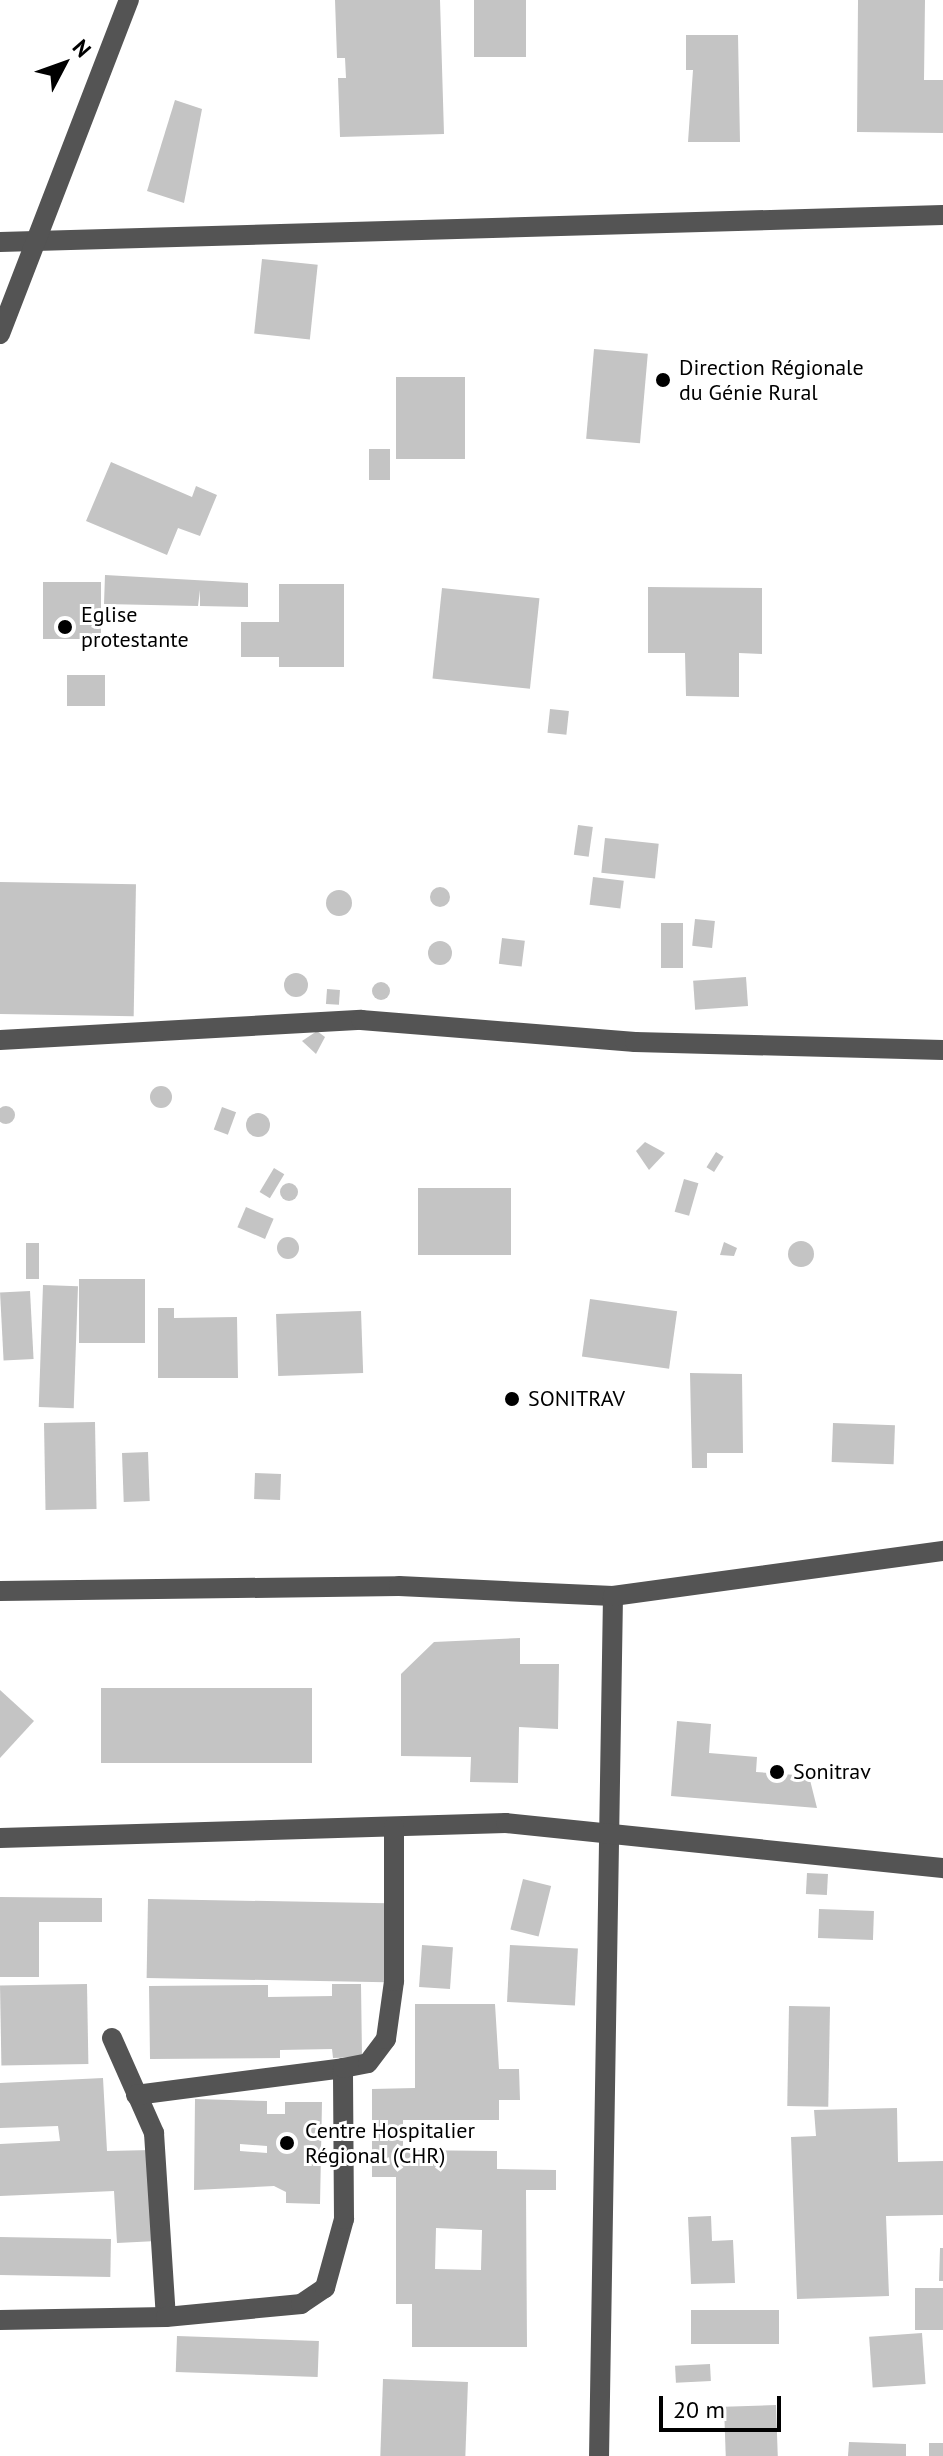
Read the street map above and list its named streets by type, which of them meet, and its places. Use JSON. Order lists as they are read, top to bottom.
{
  "places": [
    "Direction Régionale du Génie Rural",
    "Eglise protestante",
    "SONITRAV",
    "Sonitrav",
    "Centre Hospitalier Régional (CHR)"
  ],
  "scale_bar": "20 m",
  "north": "top right"
}
